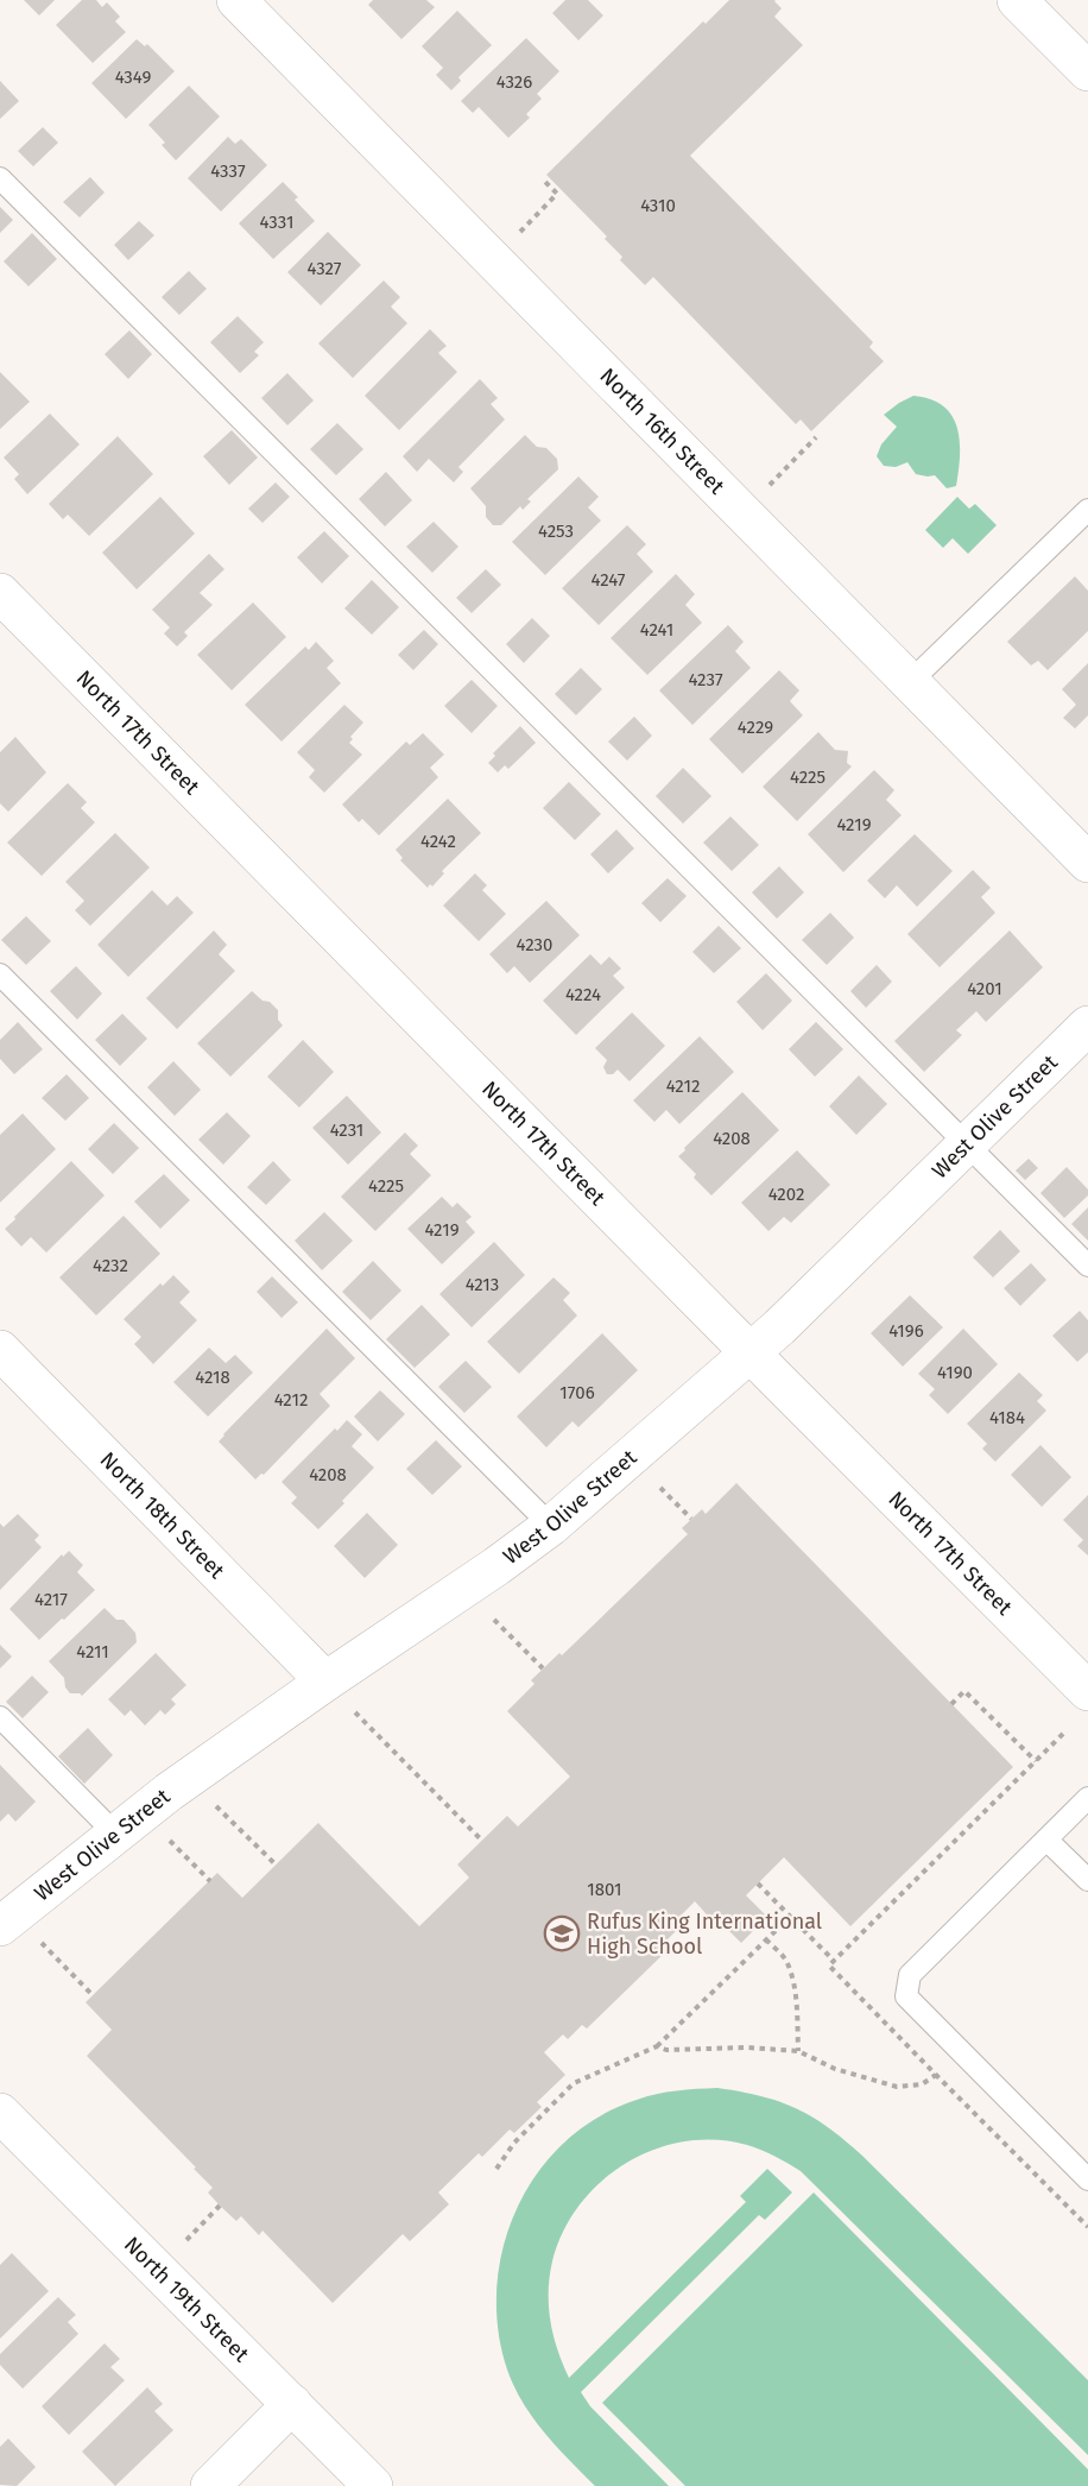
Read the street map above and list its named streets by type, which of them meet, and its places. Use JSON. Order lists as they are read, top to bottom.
{
  "streets": {
    "street": [
      "North 16th Street",
      "North 17th Street",
      "West Olive Street",
      "North 18th Street",
      "North 19th Street"
    ]
  },
  "crossings": [
    ["North 17th Street", "West Olive Street"],
    ["West Olive Street", "North 18th Street"]
  ],
  "places": {
    "school or university": ["Rufus King International High School"]
  },
  "house_numbers": [
    "4349",
    "4326",
    "4337",
    "4310",
    "4331",
    "4327",
    "4253",
    "4247",
    "4241",
    "4237",
    "4229",
    "4225",
    "4219",
    "4242",
    "4230",
    "4201",
    "4224",
    "4212",
    "4231",
    "4208",
    "4225",
    "4202",
    "4219",
    "4232",
    "4213",
    "4196",
    "4190",
    "4218",
    "1706",
    "4212",
    "4184",
    "4208",
    "4217",
    "4211",
    "1801"
  ]
}
